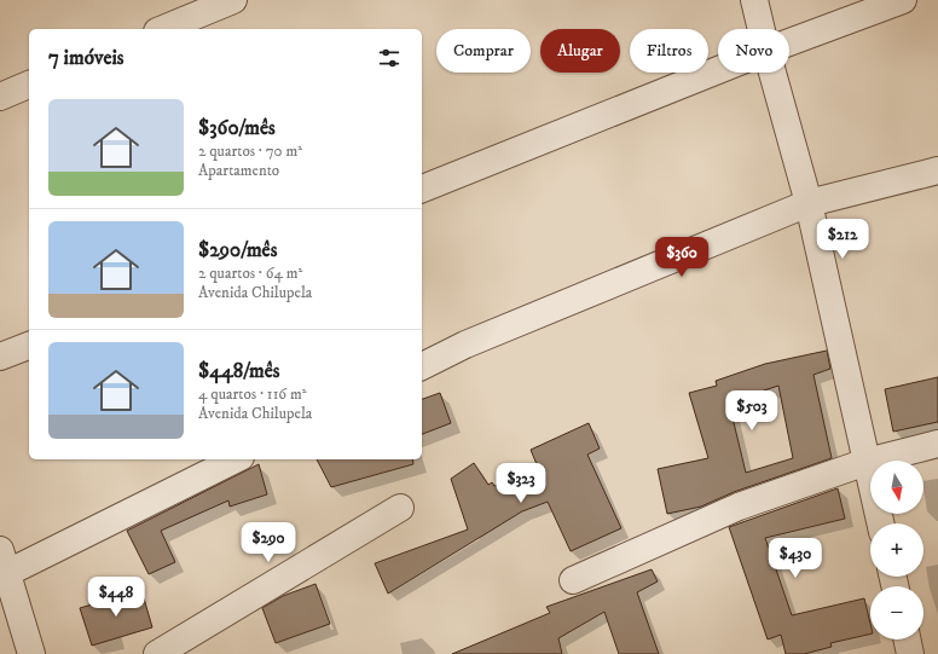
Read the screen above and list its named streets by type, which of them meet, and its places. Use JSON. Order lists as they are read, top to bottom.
{
  "north": "bottom",
  "page": {
    "chip": [
      "Comprar",
      "Alugar",
      "Filtros",
      "Novo"
    ],
    "heading": "7 imóveis",
    "list": [
      {
        "name": "$360/mês",
        "note": "2 quartos · 70 m² · Apartamento"
      },
      {
        "name": "$290/mês",
        "note": "2 quartos · 64 m² · Avenida Chilupela"
      },
      {
        "name": "$448/mês",
        "note": "4 quartos · 116 m² · Avenida Chilupela"
      }
    ],
    "price": [
      "$212",
      "$360",
      "$503",
      "$323",
      "$290",
      "$430",
      "$448"
    ],
    "map_buttons": ["+", "−"]
  }
}
